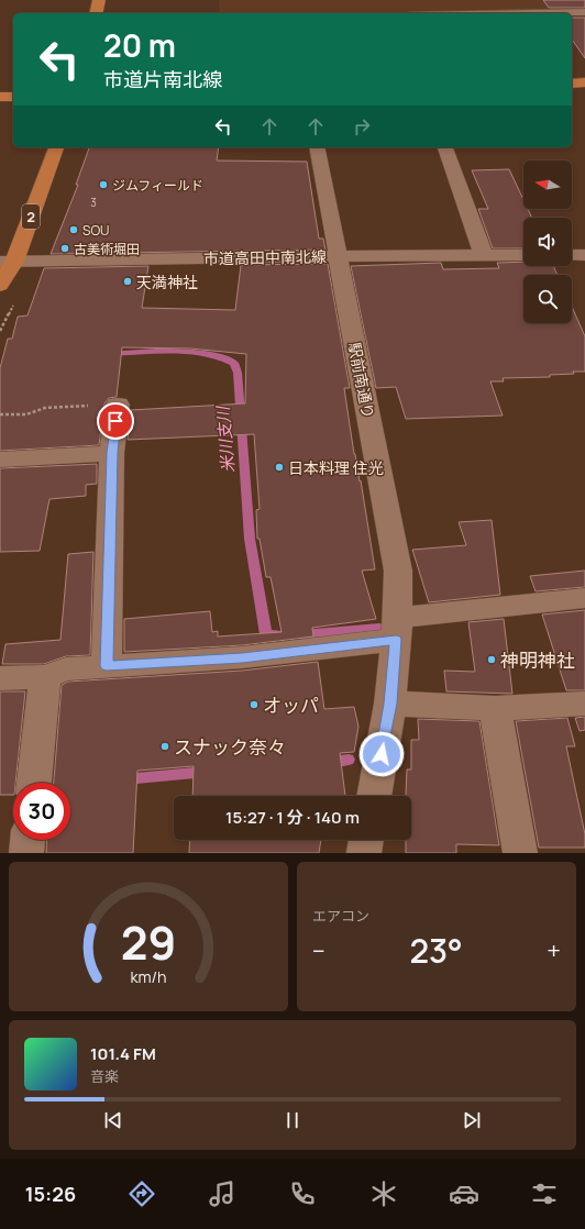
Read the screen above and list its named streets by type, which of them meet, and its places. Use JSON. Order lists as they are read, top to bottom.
{
  "streets": {
    "main road": ["2"],
    "street": ["市道高田中南北線", "駅前南通り"]
  },
  "crossings": [
    ["2", "市道高田中南北線"],
    ["市道高田中南北線", "駅前南通り"]
  ],
  "water": ["米川支川"],
  "places": [
    "ジムフィールド",
    "SOU",
    "古美術堀田",
    "天満神社",
    "日本料理 住光",
    "神明神社",
    "オッパ",
    "スナック奈々"
  ],
  "house_numbers": ["3"],
  "north": "left",
  "page": {
    "turn": ["20 m", "市道片南北線"],
    "limit": "30",
    "trip": "15:27 · 1 分 · 140 m",
    "tile": "エアコン",
    "heat": ["−", "23°", "+"],
    "song": ["101.4 FM", "音楽"],
    "tabs": "15:26",
    "gauge": ["29", "km/h"]
  }
}
